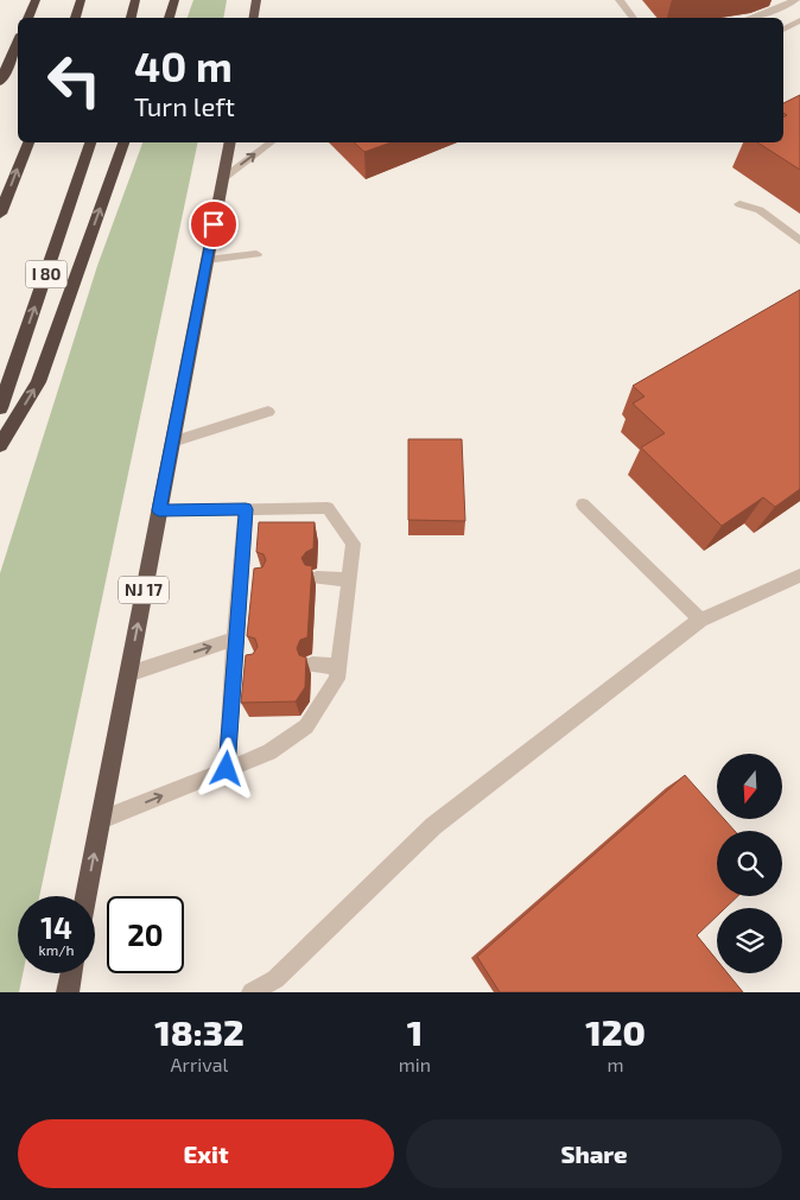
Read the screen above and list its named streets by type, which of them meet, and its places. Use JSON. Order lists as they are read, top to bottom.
{
  "streets": {
    "highway": ["I 80", "NJ 17"]
  },
  "north": "bottom",
  "page": {
    "turn": ["40 m", "Turn left"],
    "speed": "14 km/h",
    "limit": "20",
    "eta": [
      "18:32",
      "Arrival",
      "1",
      "min",
      "120",
      "m"
    ],
    "buttons": ["Exit", "Share"]
  }
}
